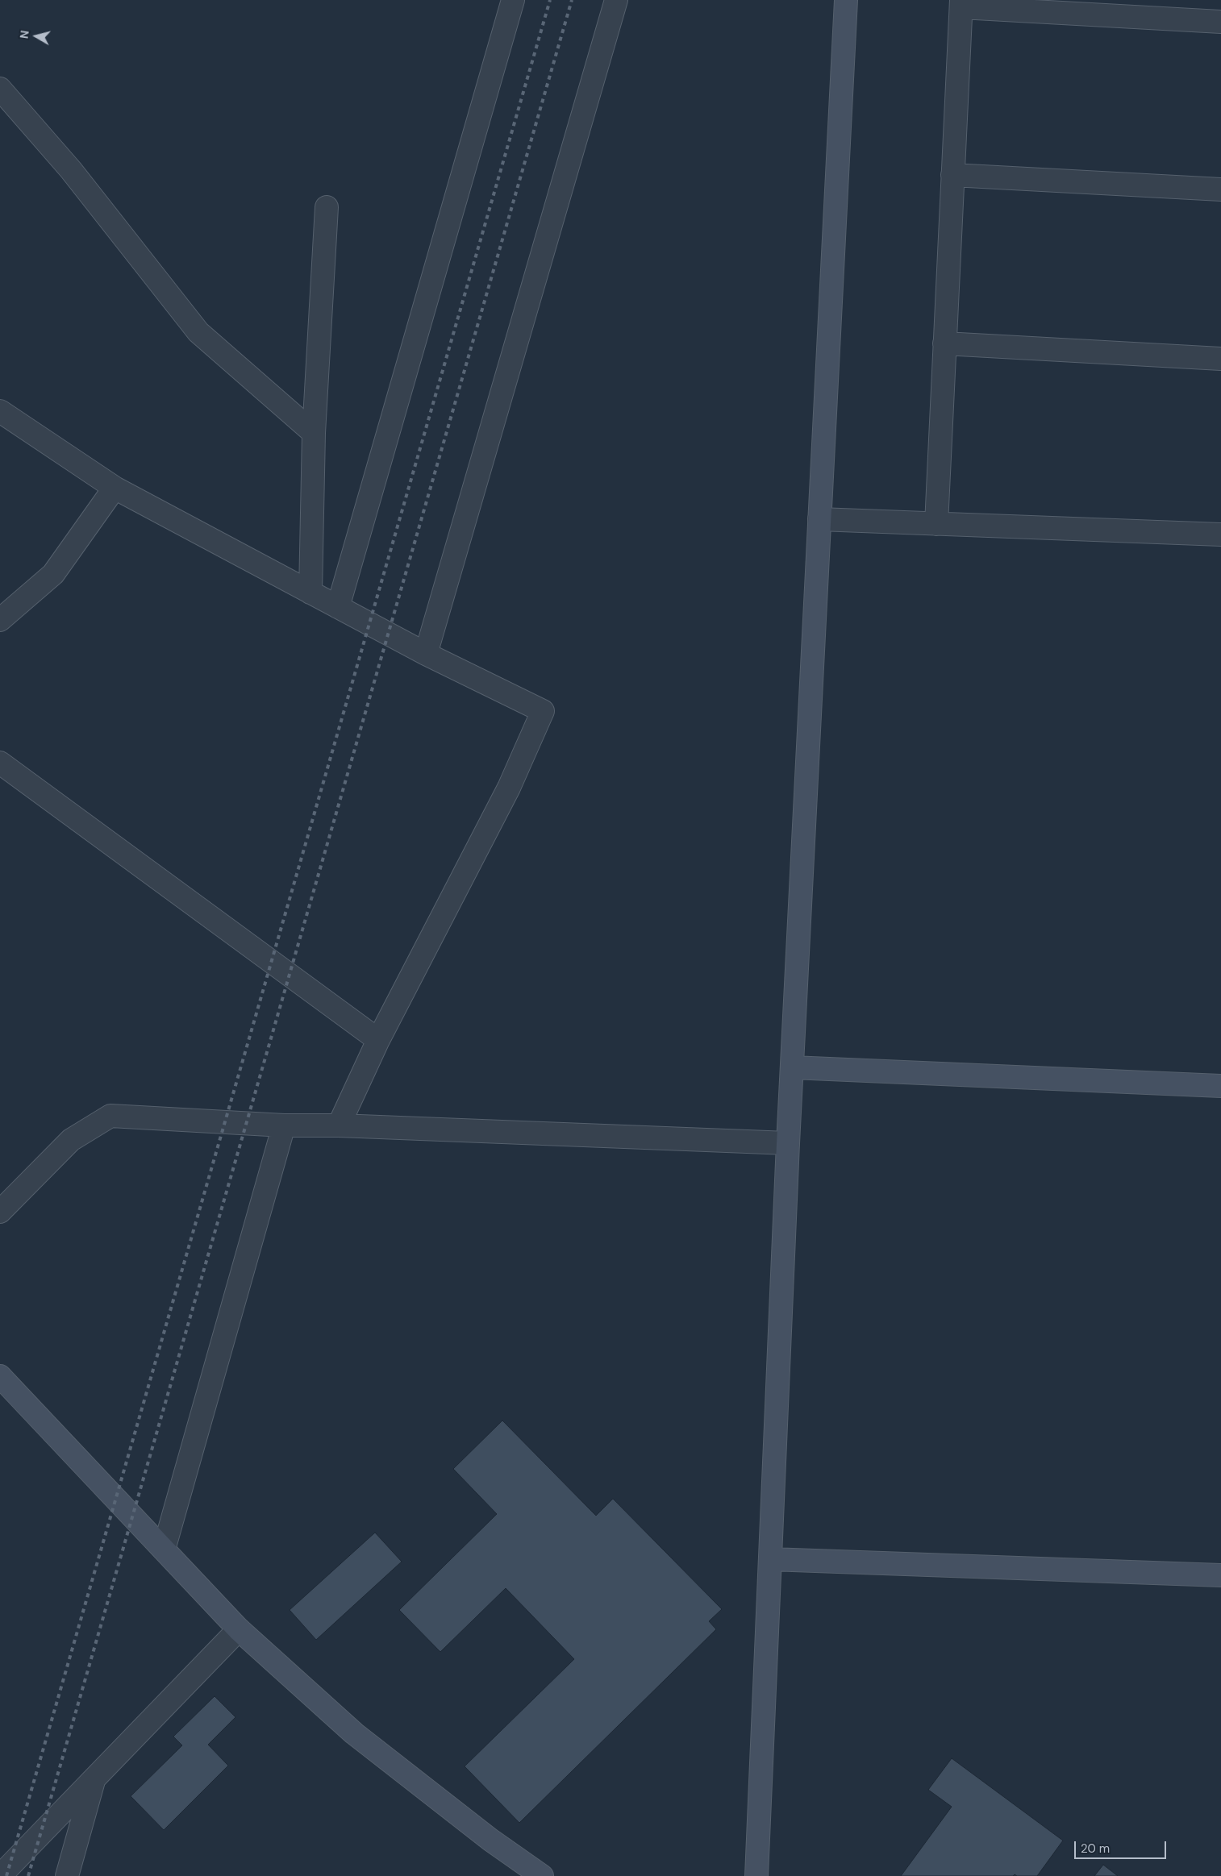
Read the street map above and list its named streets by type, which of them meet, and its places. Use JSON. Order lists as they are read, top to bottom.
{
  "scale_bar": "20 m",
  "north": "left"
}
